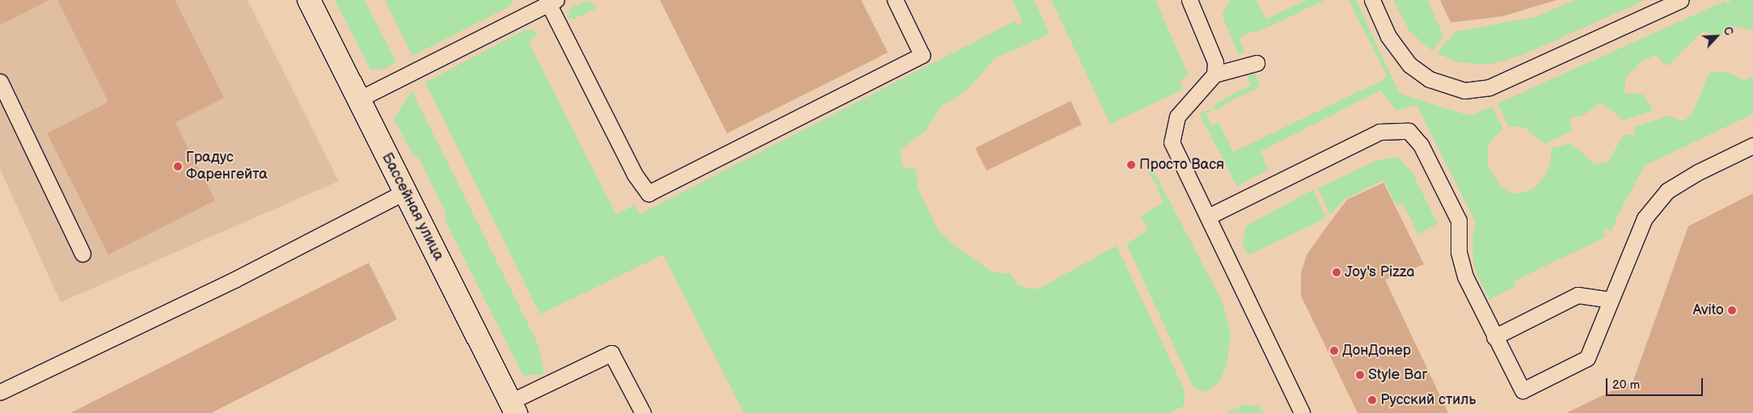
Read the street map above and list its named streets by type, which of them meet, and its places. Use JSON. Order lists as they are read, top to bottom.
{
  "streets": {
    "street": ["Бассейная улица"]
  },
  "places": [
    "Просто Вася",
    "Градус Фаренгейта",
    "Joy's Pizza",
    "Avito",
    "ДонДонер",
    "Style Bar",
    "Русский стиль"
  ],
  "scale_bar": "20 m",
  "north": "top right"
}
